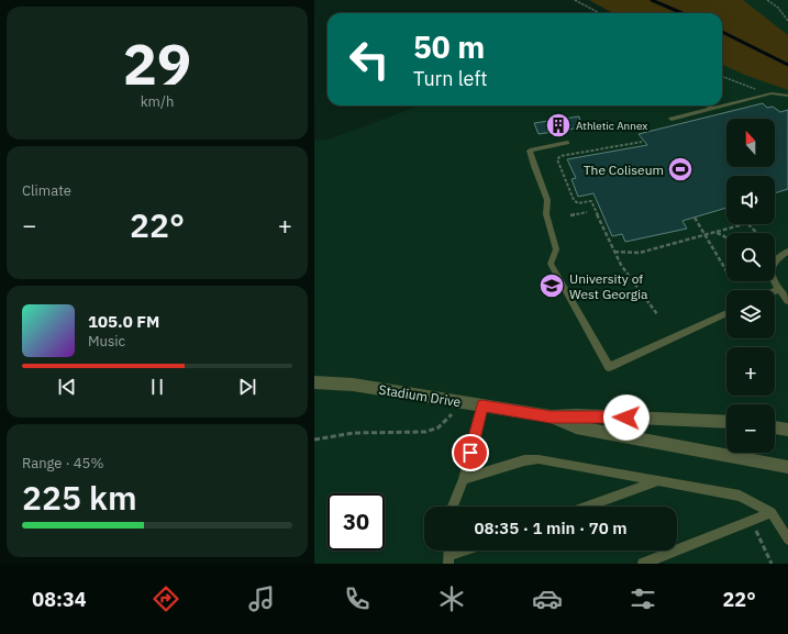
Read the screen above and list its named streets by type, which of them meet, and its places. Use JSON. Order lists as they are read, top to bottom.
{
  "streets": {
    "street": ["Stadium Drive"]
  },
  "places": {
    "building": ["Athletic Annex"],
    "sports": ["The Coliseum"],
    "school or university": ["University of West Georgia"]
  },
  "north": "top",
  "page": {
    "tile": [
      ["29", "km/h"],
      "Climate",
      ["Range · 45%", "225 km"]
    ],
    "turn": ["50 m", "Turn left"],
    "map_buttons": ["+", "−"],
    "heat": ["−", "22°", "+"],
    "song": ["105.0 FM", "Music"],
    "limit": "30",
    "trip": "08:35 · 1 min · 70 m",
    "tabs": ["08:34", "22°"]
  }
}
